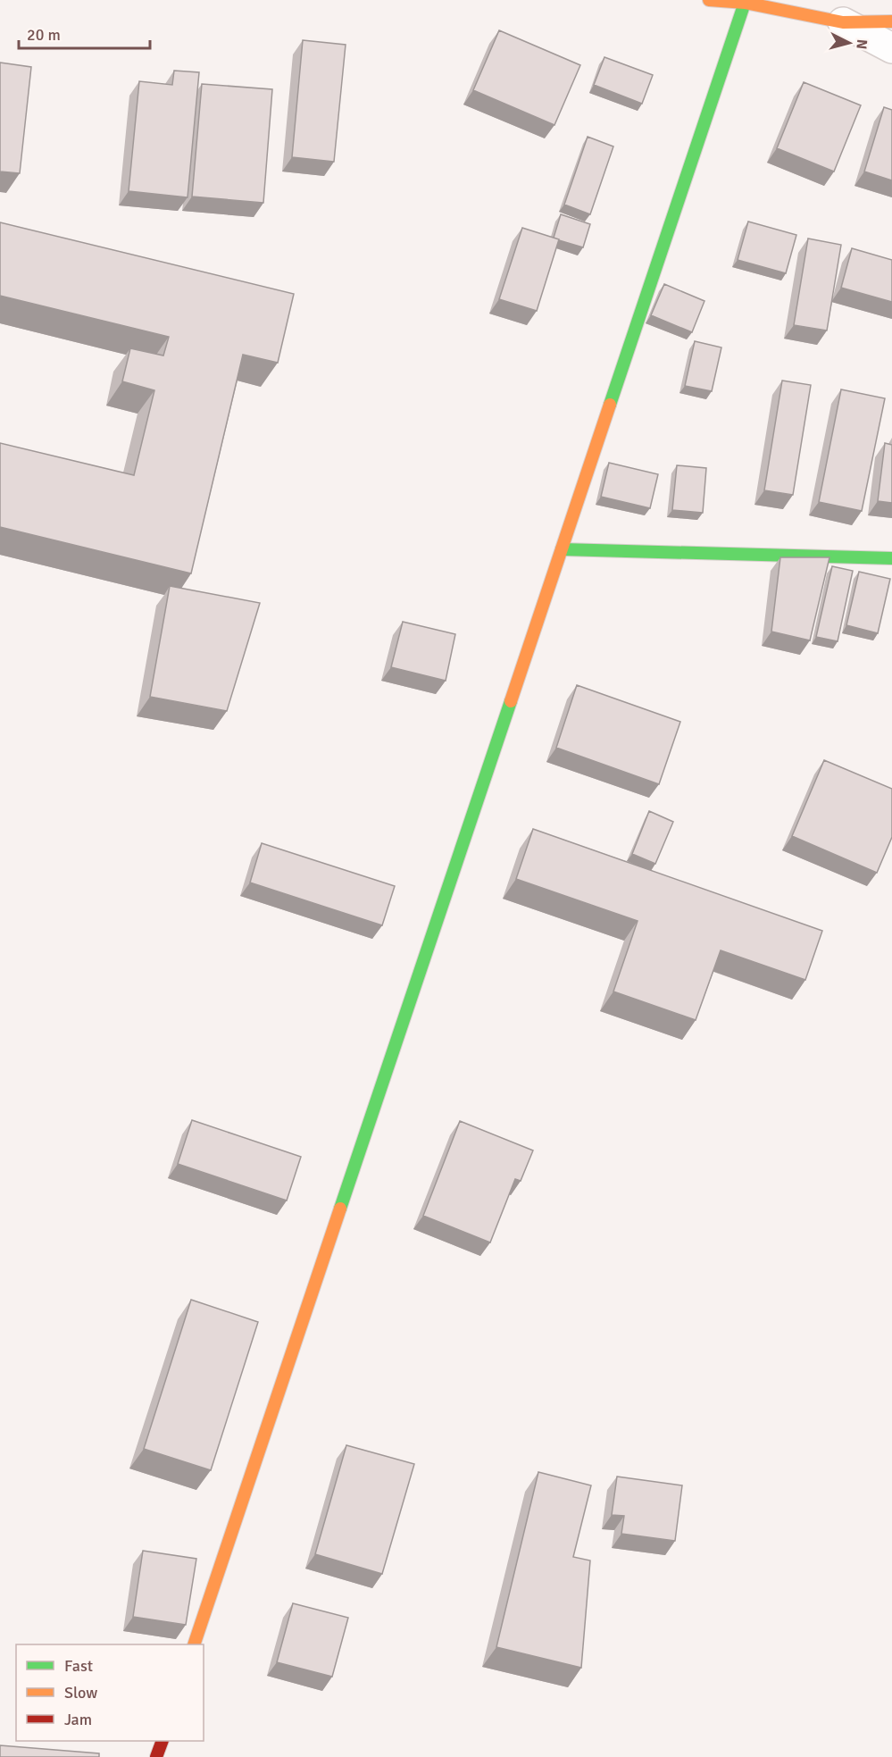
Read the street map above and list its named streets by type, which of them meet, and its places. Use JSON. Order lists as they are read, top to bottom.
{
  "legend": ["Fast", "Slow", "Jam"],
  "scale_bar": "20 m",
  "north": "right"
}
